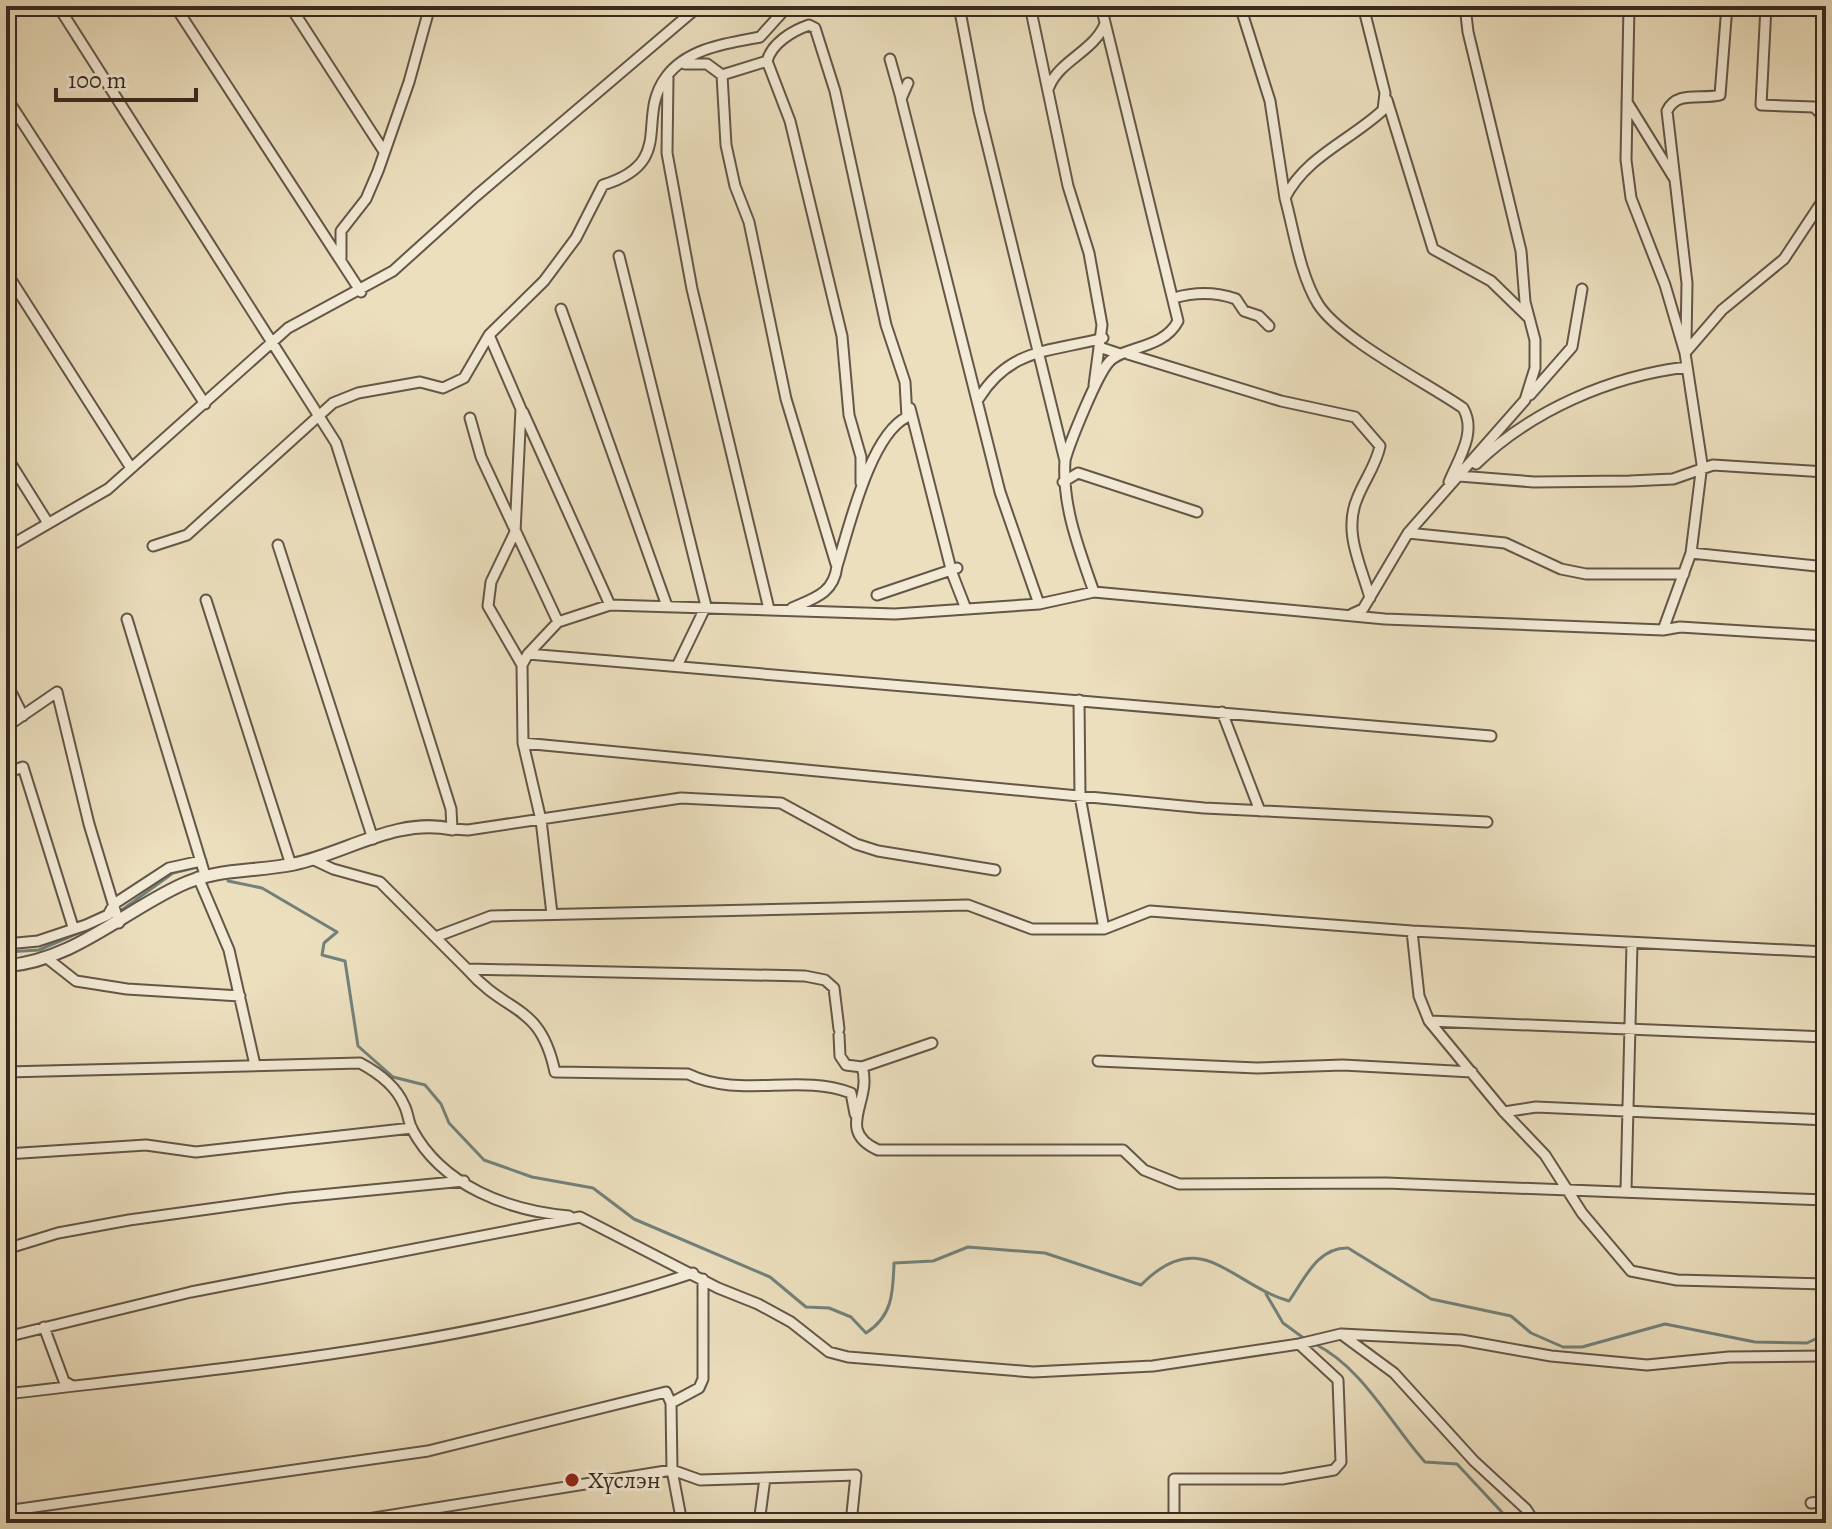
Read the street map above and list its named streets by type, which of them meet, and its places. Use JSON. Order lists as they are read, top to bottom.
{
  "places": ["Хүслэн"],
  "scale_bar": "100 m"
}
